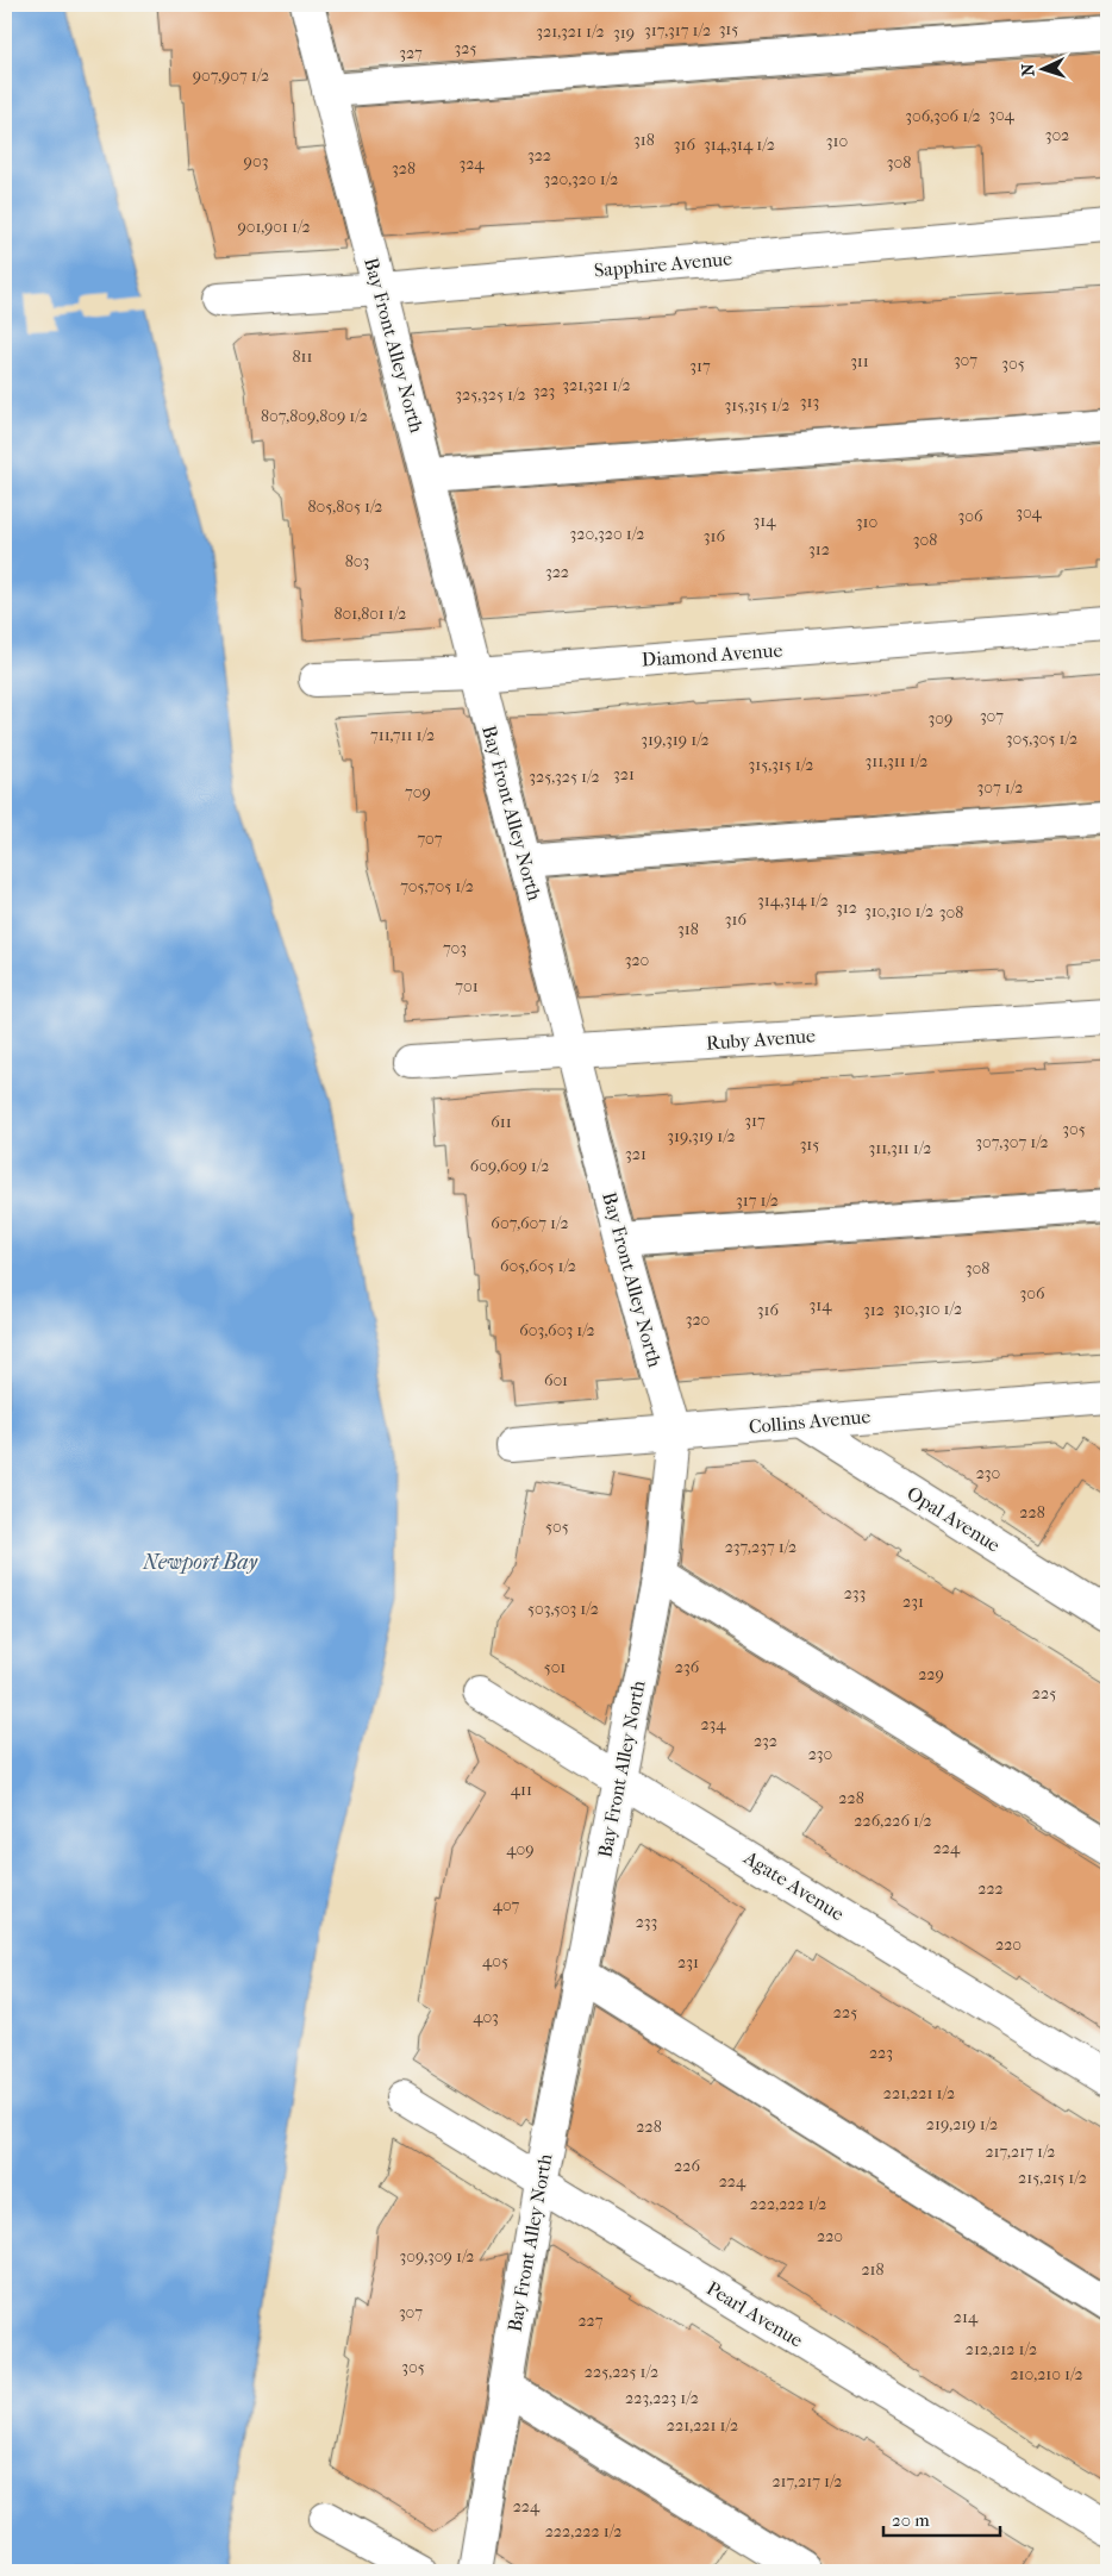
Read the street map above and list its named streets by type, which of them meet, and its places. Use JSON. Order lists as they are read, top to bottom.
{
  "streets": {
    "street": [
      "Sapphire Avenue",
      "Bay Front Alley North",
      "Diamond Avenue",
      "Ruby Avenue",
      "Collins Avenue",
      "Opal Avenue",
      "Agate Avenue",
      "Pearl Avenue"
    ]
  },
  "crossings": [
    ["Sapphire Avenue", "Bay Front Alley North"],
    ["Bay Front Alley North", "Diamond Avenue"],
    ["Bay Front Alley North", "Ruby Avenue"],
    ["Bay Front Alley North", "Collins Avenue"],
    ["Bay Front Alley North", "Agate Avenue"],
    ["Bay Front Alley North", "Pearl Avenue"],
    ["Collins Avenue", "Opal Avenue"]
  ],
  "water": ["Newport Bay"],
  "house_numbers": [
    "315",
    "317,317 1/2",
    "321,321 1/2",
    "319",
    "325",
    "327",
    "907,907 1/2",
    "304",
    "306,306 1/2",
    "302",
    "318",
    "310",
    "316",
    "314,314 1/2",
    "322",
    "903",
    "308",
    "324",
    "328",
    "320,320 1/2",
    "901,901 1/2",
    "811",
    "307",
    "311",
    "305",
    "317",
    "321,321 1/2",
    "323",
    "325,325 1/2",
    "313",
    "315,315 1/2",
    "807,809,809 1/2",
    "805,805 1/2",
    "304",
    "306",
    "314",
    "310",
    "320,320 1/2",
    "316",
    "308",
    "312",
    "803",
    "322",
    "801,801 1/2",
    "307",
    "309",
    "711,711 1/2",
    "305,305 1/2",
    "319,319 1/2",
    "311,311 1/2",
    "315,315 1/2",
    "321",
    "325,325 1/2",
    "307 1/2",
    "709",
    "707",
    "705,705 1/2",
    "314,314 1/2",
    "312",
    "310,310 1/2",
    "308",
    "316",
    "318",
    "703",
    "320",
    "701",
    "317",
    "611",
    "305",
    "319,319 1/2",
    "307,307 1/2",
    "315",
    "311,311 1/2",
    "321",
    "609,609 1/2",
    "317 1/2",
    "607,607 1/2",
    "605,605 1/2",
    "308",
    "306",
    "314",
    "310,310 1/2",
    "316",
    "312",
    "320",
    "603,603 1/2",
    "601",
    "230",
    "228",
    "505",
    "237,237 1/2",
    "233",
    "231",
    "503,503 1/2",
    "501",
    "236",
    "229",
    "225",
    "234",
    "232",
    "230",
    "411",
    "228",
    "226,226 1/2",
    "224",
    "409",
    "222",
    "407",
    "233",
    "220",
    "405",
    "231",
    "225",
    "403",
    "223",
    "221,221 1/2",
    "219,219 1/2",
    "228",
    "217,217 1/2",
    "226",
    "215,215 1/2",
    "224",
    "222,222 1/2",
    "220",
    "309,309 1/2",
    "218",
    "307",
    "214",
    "227",
    "212,212 1/2",
    "305",
    "225,225 1/2",
    "210,210 1/2",
    "223,223 1/2",
    "221,221 1/2",
    "217,217 1/2",
    "224",
    "222,222 1/2"
  ],
  "scale_bar": "20 m",
  "north": "left"
}
